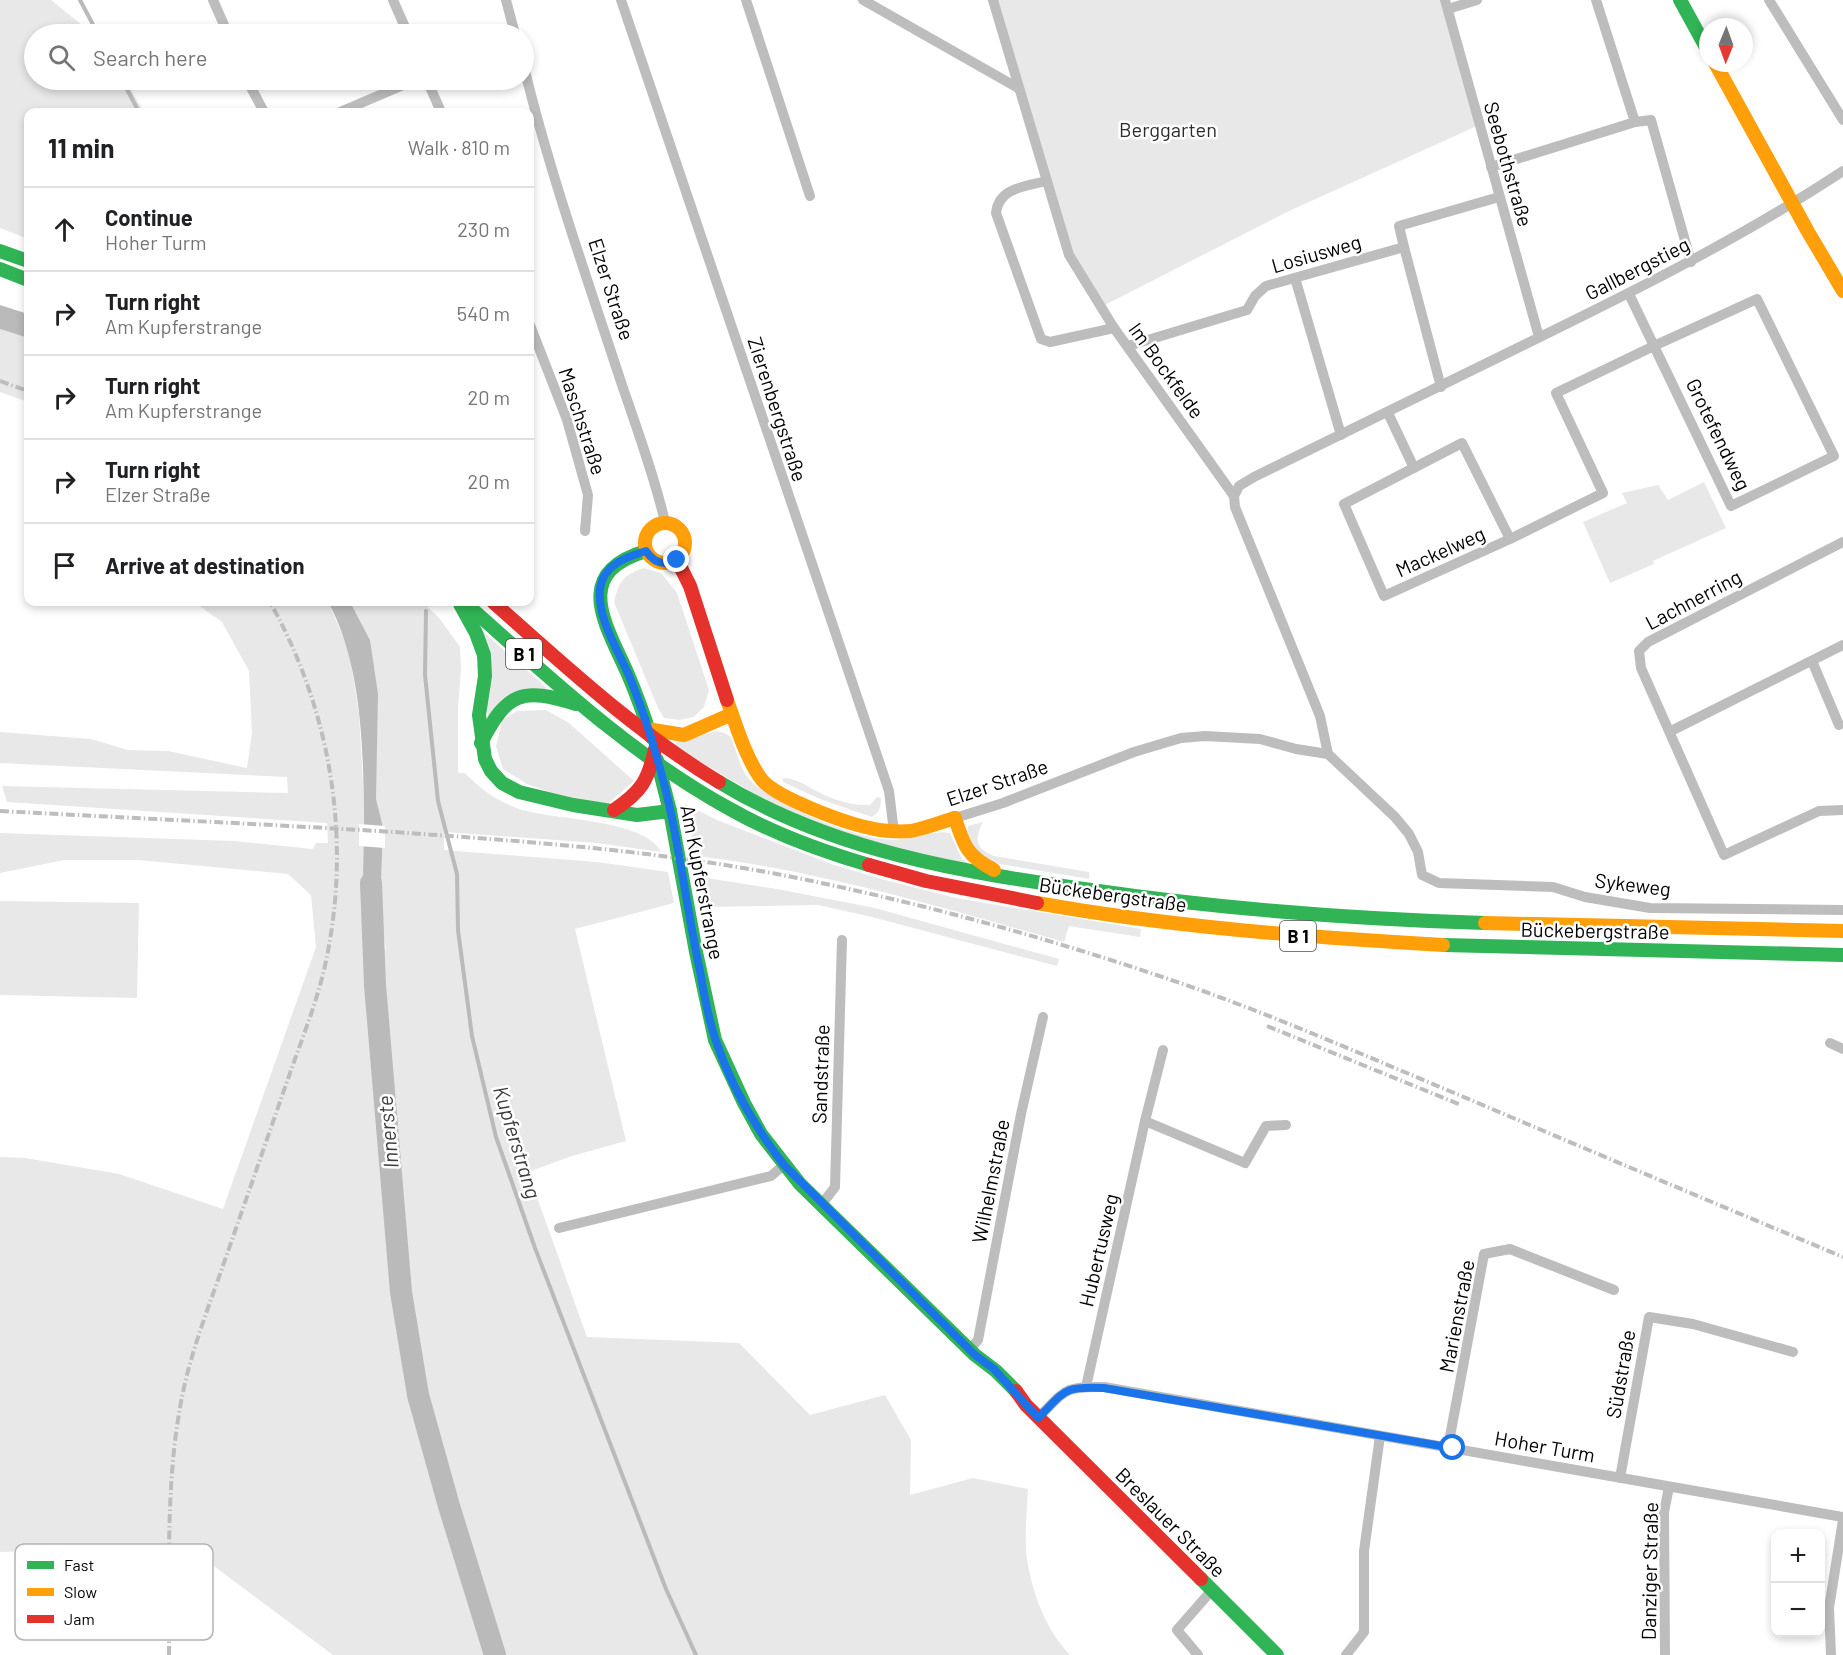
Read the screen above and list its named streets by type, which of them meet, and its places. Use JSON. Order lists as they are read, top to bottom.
{
  "streets": {
    "main road": [
      "Elzer Straße",
      "B 1",
      "Am Kupferstrange",
      "Bückebergstraße",
      "Breslauer Straße"
    ],
    "street": [
      "Seebothstraße",
      "Losiusweg",
      "Gallbergstieg",
      "Im Bockfelde",
      "Zierenbergstraße",
      "Maschstraße",
      "Grotefendweg",
      "Mackelweg",
      "Lachnerring",
      "Sykeweg",
      "Sandstraße",
      "Wilhelmstraße",
      "Hubertusweg",
      "Marienstraße",
      "Südstraße",
      "Hoher Turm",
      "Danziger Straße"
    ]
  },
  "crossings": [
    ["Seebothstraße", "Gallbergstieg"],
    ["Losiusweg", "Im Bockfelde"],
    ["Gallbergstieg", "Im Bockfelde"],
    ["Gallbergstieg", "Grotefendweg"],
    ["Elzer Straße", "Im Bockfelde"],
    ["Elzer Straße", "Zierenbergstraße"],
    ["Elzer Straße", "Am Kupferstrange"],
    ["Elzer Straße", "Sykeweg"],
    ["Im Bockfelde", "Sykeweg"],
    ["Grotefendweg", "Mackelweg"],
    ["Am Kupferstrange", "Sandstraße"],
    ["Am Kupferstrange", "Wilhelmstraße"],
    ["Am Kupferstrange", "Hoher Turm"],
    ["Am Kupferstrange", "Breslauer Straße"],
    ["Hubertusweg", "Hoher Turm"],
    ["Marienstraße", "Hoher Turm"],
    ["Südstraße", "Hoher Turm"],
    ["Hoher Turm", "Breslauer Straße"],
    ["Hoher Turm", "Danziger Straße"]
  ],
  "water": ["Innerste", "Kupferstrang"],
  "parks": ["Berggarten"],
  "legend": ["Fast", "Slow", "Jam"],
  "north": "bottom",
  "page": {
    "search": "Search here",
    "heading": ["11 min", "Walk · 810 m"],
    "list": [
      ["Continue", "Hoher Turm", "230 m"],
      ["Turn right", "Am Kupferstrange", "540 m"],
      ["Turn right", "Am Kupferstrange", "20 m"],
      ["Turn right", "Elzer Straße", "20 m"],
      "Arrive at destination"
    ],
    "map_buttons": ["+", "−"]
  }
}
